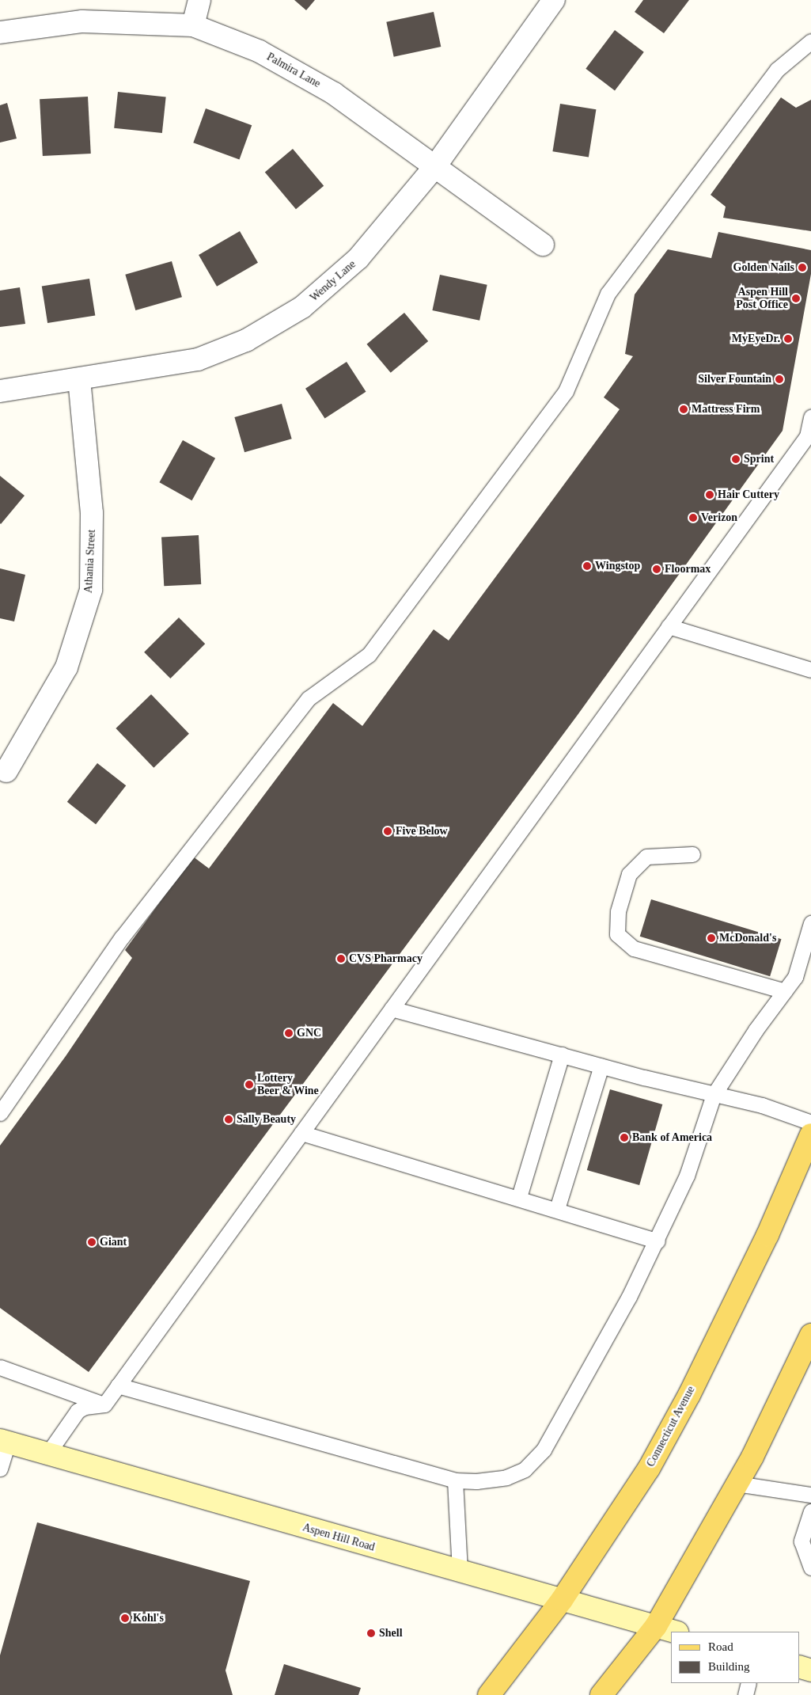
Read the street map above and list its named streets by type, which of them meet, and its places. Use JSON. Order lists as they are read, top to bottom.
{
  "streets": {
    "main road": ["Connecticut Avenue"],
    "street": [
      "Palmira Lane",
      "Wendy Lane",
      "Athania Street",
      "Aspen Hill Road"
    ]
  },
  "crossings": [
    ["Palmira Lane", "Wendy Lane"],
    ["Wendy Lane", "Athania Street"],
    ["Connecticut Avenue", "Aspen Hill Road"]
  ],
  "places": [
    "Golden Nails",
    "Aspen Hill Post Office",
    "MyEyeDr.",
    "Silver Fountain",
    "Mattress Firm",
    "Sprint",
    "Hair Cuttery",
    "Verizon",
    "Wingstop",
    "Floormax",
    "Five Below",
    "McDonald's",
    "CVS Pharmacy",
    "GNC",
    "Lottery Beer & Wine",
    "Sally Beauty",
    "Bank of America",
    "Giant",
    "Kohl's",
    "Shell"
  ],
  "legend": ["Road", "Building"]
}
